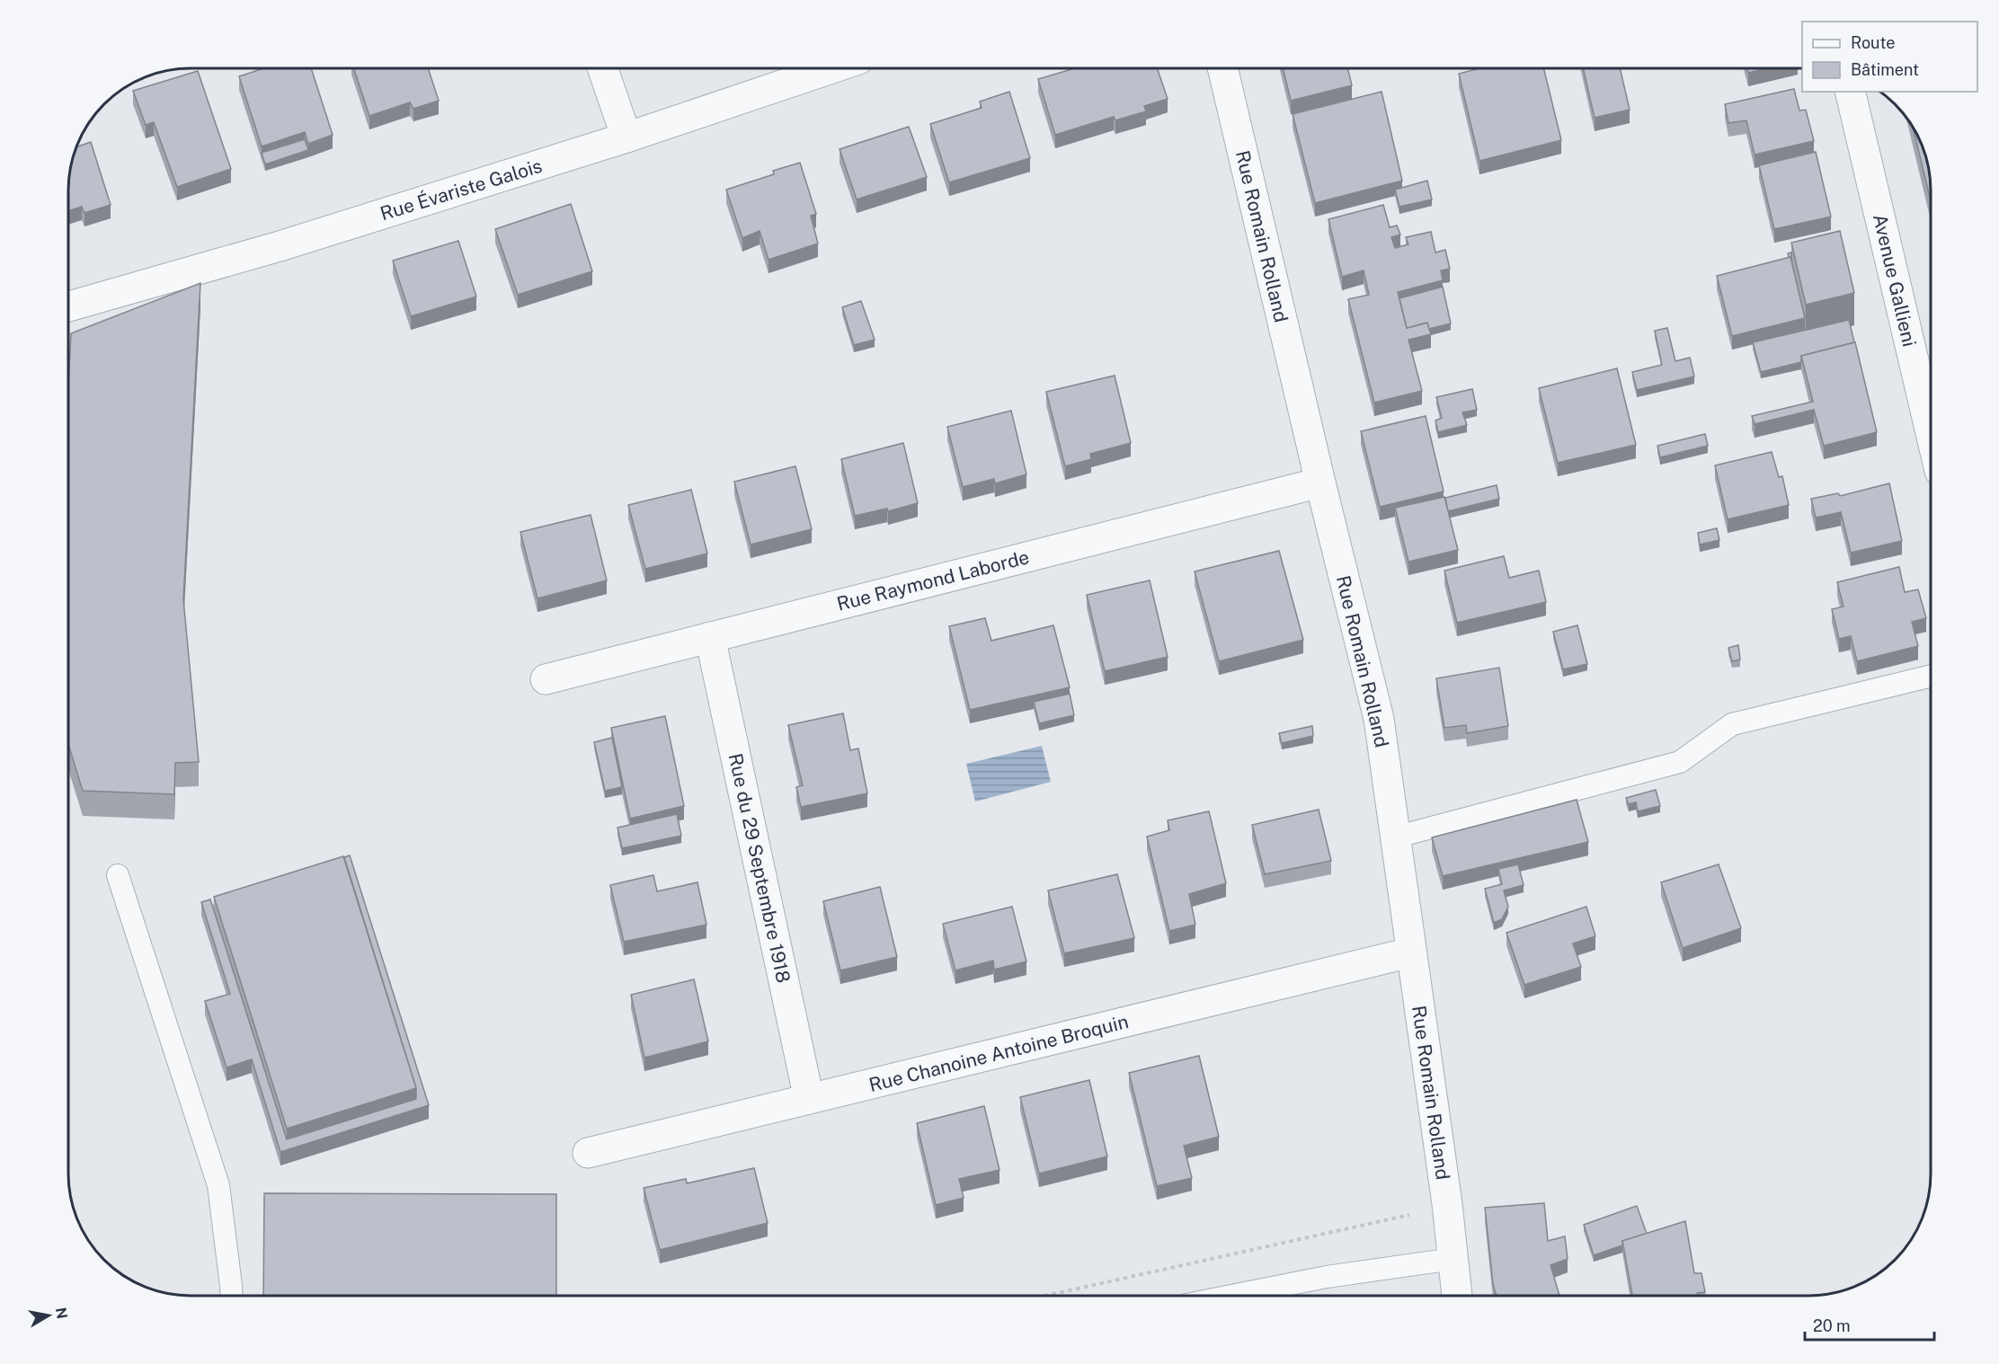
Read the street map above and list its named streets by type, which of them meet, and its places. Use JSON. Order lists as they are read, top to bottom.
{
  "streets": {
    "street": [
      "Rue Évariste Galois",
      "Rue Romain Rolland",
      "Avenue Gallieni",
      "Rue Raymond Laborde",
      "Rue du 29 Septembre 1918",
      "Rue Chanoine Antoine Broquin"
    ]
  },
  "crossings": [
    ["Rue Romain Rolland", "Rue Raymond Laborde"],
    ["Rue Romain Rolland", "Rue Chanoine Antoine Broquin"],
    ["Rue Raymond Laborde", "Rue du 29 Septembre 1918"],
    ["Rue du 29 Septembre 1918", "Rue Chanoine Antoine Broquin"]
  ],
  "legend": ["Route", "Bâtiment"],
  "scale_bar": "20 m",
  "north": "right"
}
